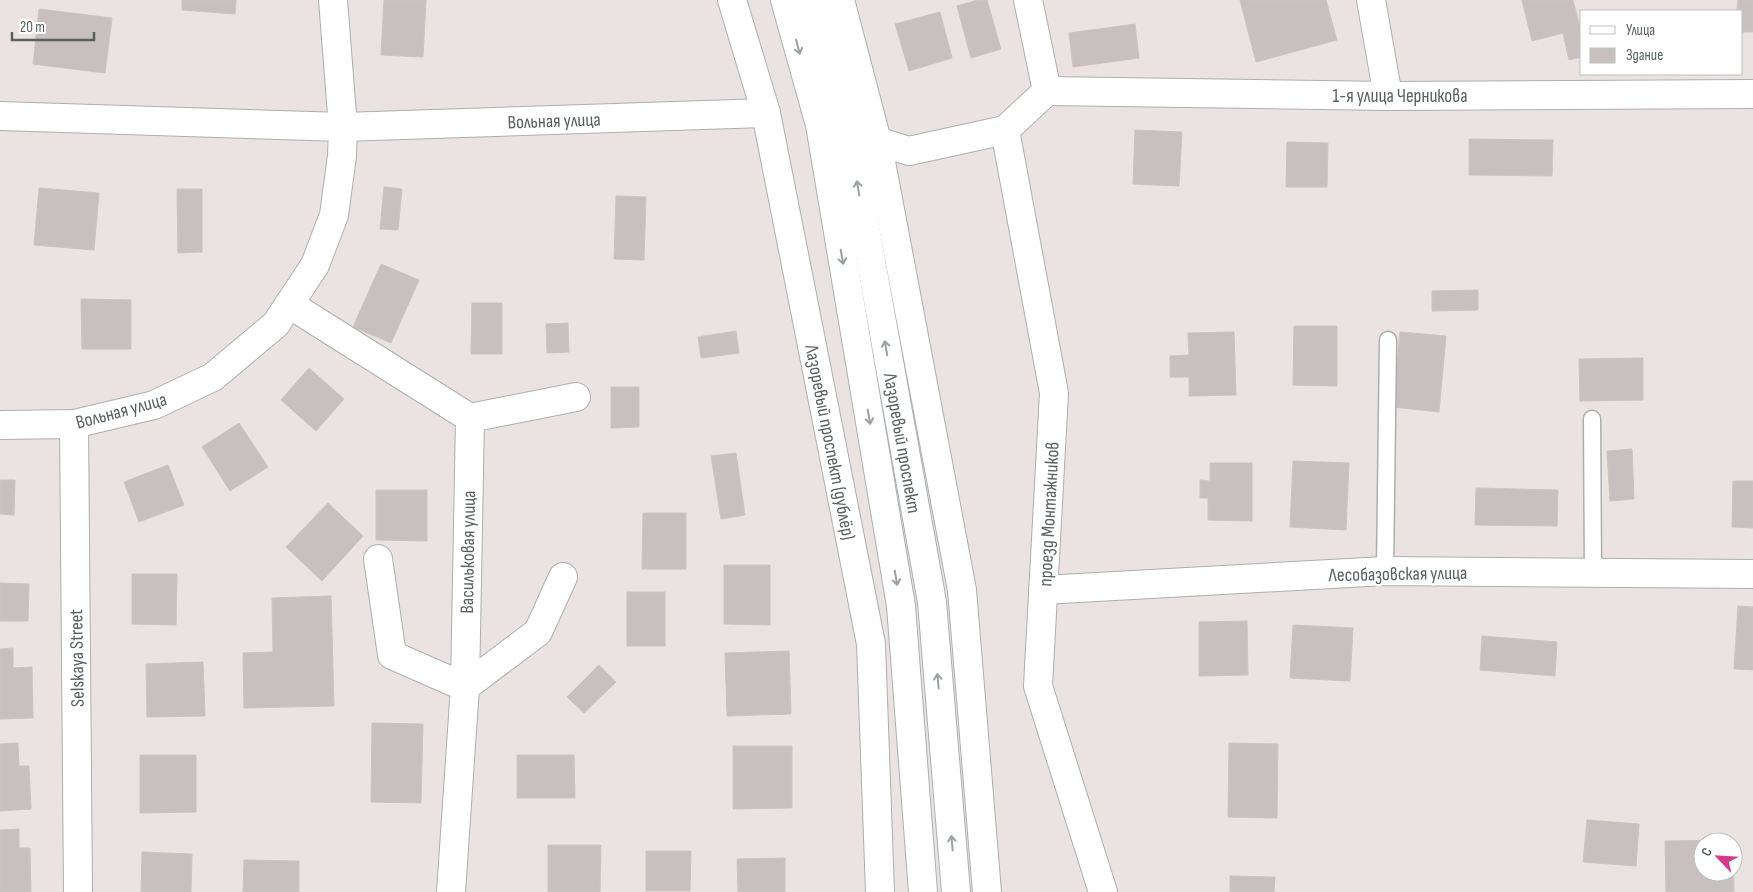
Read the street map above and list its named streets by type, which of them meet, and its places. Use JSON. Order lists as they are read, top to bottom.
{
  "streets": {
    "street": [
      "1-я улица Черникова",
      "Вольная улица",
      "Лазоревый проспект (дублёр)",
      "Лазоревый проспект",
      "проезд Монтажников",
      "Васильковая улица",
      "Лесобазовская улица",
      "Selskaya Street"
    ]
  },
  "crossings": [
    ["Вольная улица", "Лазоревый проспект (дублёр)"],
    ["Вольная улица", "Selskaya Street"],
    ["проезд Монтажников", "Лесобазовская улица"]
  ],
  "legend": ["Улица", "Здание"],
  "scale_bar": "20 m",
  "north": "top left"
}
